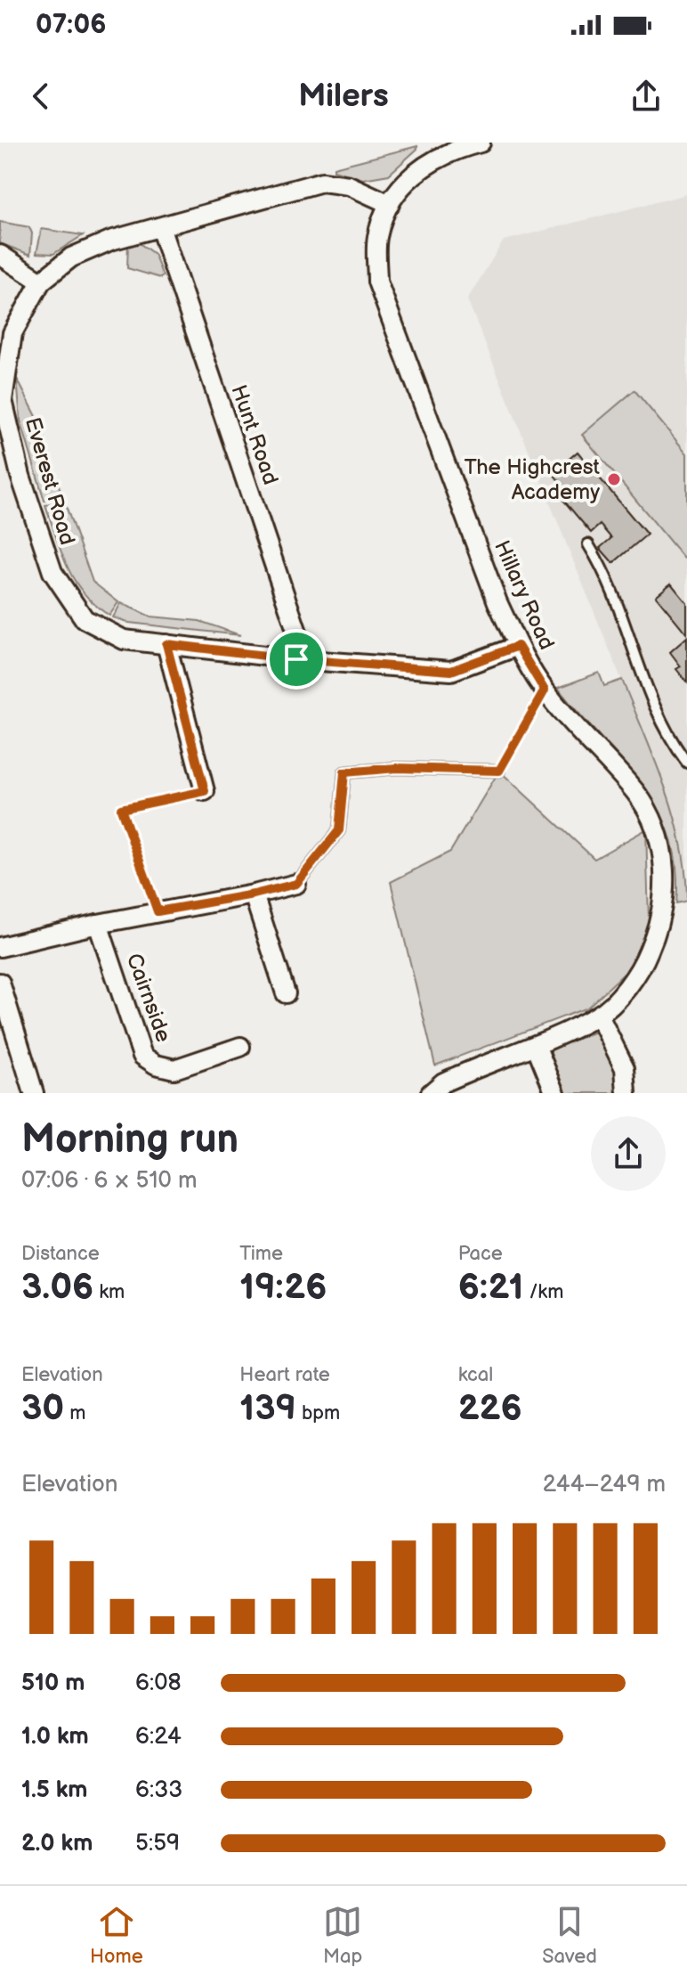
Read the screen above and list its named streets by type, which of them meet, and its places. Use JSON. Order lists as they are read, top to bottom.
{
  "streets": {
    "street": [
      "Hunt Road",
      "Everest Road",
      "Hillary Road",
      "Cairnside"
    ]
  },
  "crossings": [
    ["Hunt Road", "Everest Road"],
    ["Everest Road", "Hillary Road"]
  ],
  "places": ["The Highcrest Academy"],
  "page": {
    "status": "07:06",
    "header": "Milers",
    "heading": ["Morning run", "07:06 · 6 × 510 m"],
    "stats": [
      ["Distance", "3.06 km"],
      ["Time", "19:26"],
      ["Pace", "6:21 /km"],
      ["Elevation", "30 m"],
      ["Heart rate", "139 bpm"],
      ["kcal", "226"]
    ],
    "chart": ["Elevation", "244–249 m"],
    "list": [
      {
        "name": "510 m",
        "note": "6:08"
      },
      {
        "name": "1.0 km",
        "note": "6:24"
      },
      {
        "name": "1.5 km",
        "note": "6:33"
      },
      {
        "name": "2.0 km",
        "note": "5:59"
      }
    ],
    "tabs": ["Home", "Map", "Saved"]
  }
}
